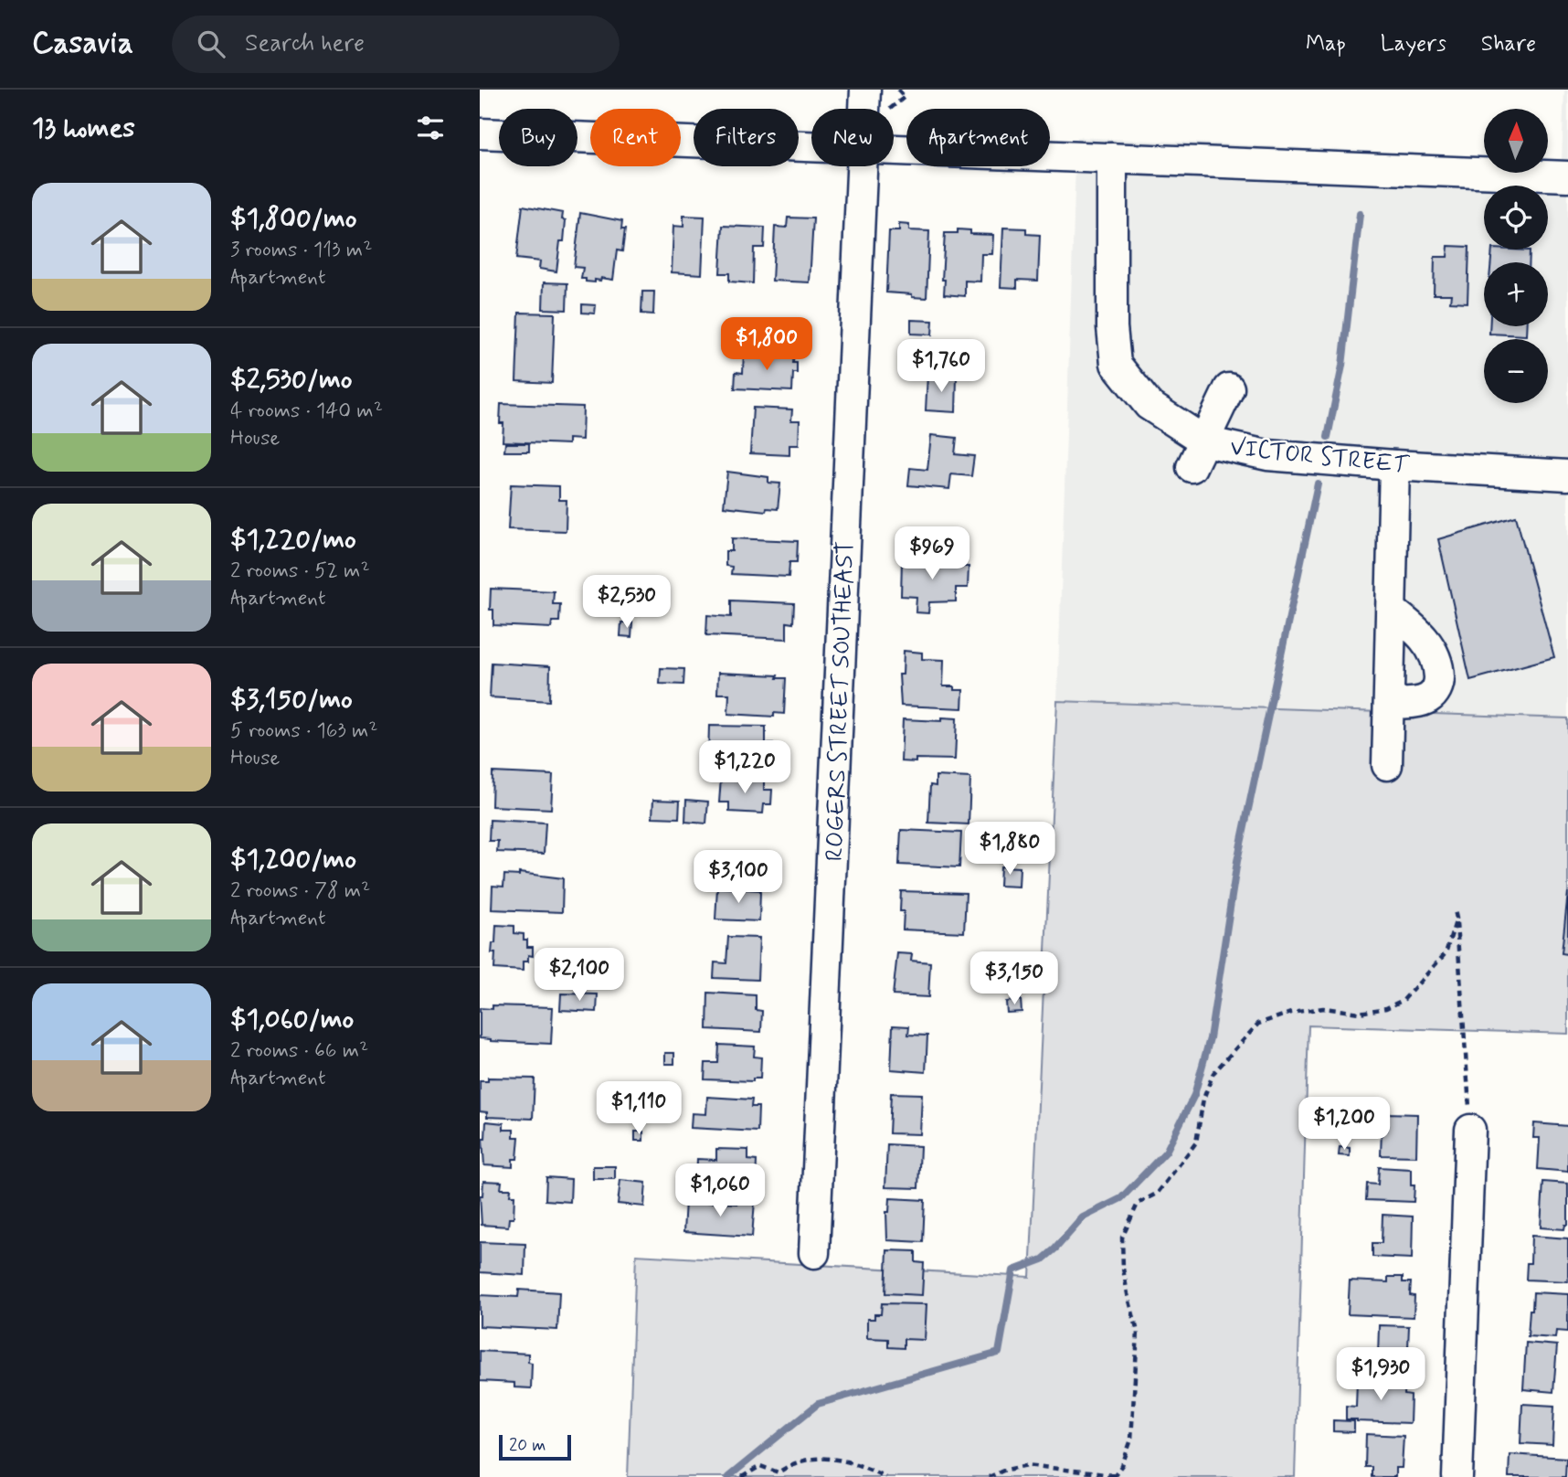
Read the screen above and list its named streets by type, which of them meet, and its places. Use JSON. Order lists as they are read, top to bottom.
{
  "streets": {
    "street": ["VICTOR STREET", "ROGERS STREET SOUTHEAST"]
  },
  "scale_bar": "20 m",
  "north": "top",
  "page": {
    "header": "Casavia",
    "search": "Search here",
    "nav": ["Map", "Layers", "Share"],
    "heading": "13 homes",
    "map_buttons": ["+", "−"],
    "chip": [
      "Buy",
      "Rent",
      "Filters",
      "New",
      "Apartment"
    ],
    "list": [
      {
        "name": "$1,800/mo",
        "note": "3 rooms · 113 m² · Apartment"
      },
      {
        "name": "$2,530/mo",
        "note": "4 rooms · 140 m² · House"
      },
      {
        "name": "$1,220/mo",
        "note": "2 rooms · 52 m² · Apartment"
      },
      {
        "name": "$3,150/mo",
        "note": "5 rooms · 163 m² · House"
      },
      {
        "name": "$1,200/mo",
        "note": "2 rooms · 78 m² · Apartment"
      },
      {
        "name": "$1,060/mo",
        "note": "2 rooms · 66 m² · Apartment"
      }
    ],
    "price": [
      "$1,800",
      "$1,760",
      "$969",
      "$2,530",
      "$1,220",
      "$1,880",
      "$3,100",
      "$2,100",
      "$3,150",
      "$1,110",
      "$1,200",
      "$1,060",
      "$1,930"
    ],
    "scale": "20 m"
  }
}
